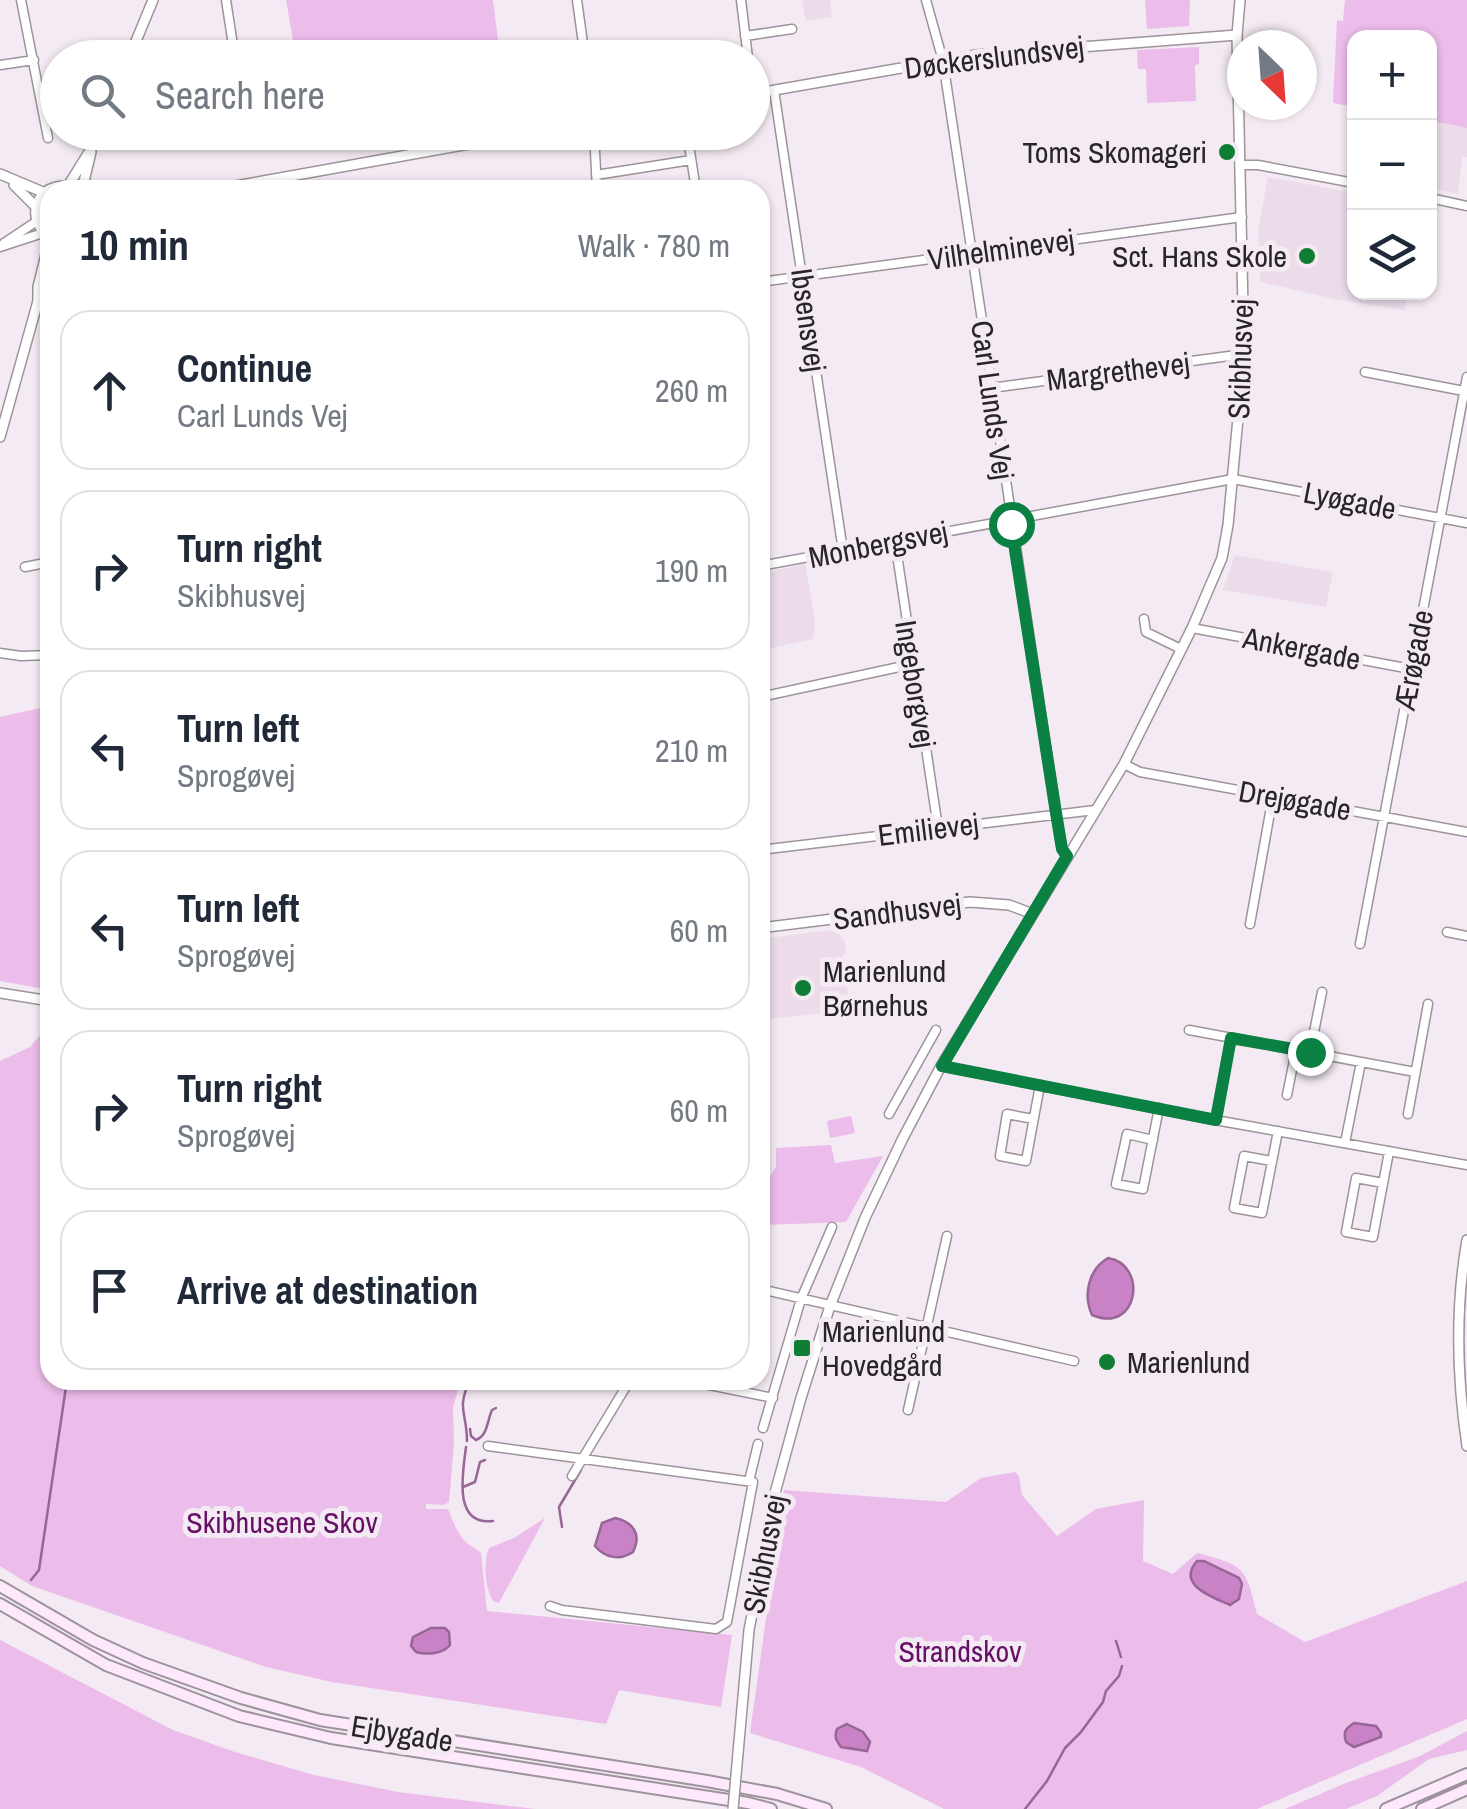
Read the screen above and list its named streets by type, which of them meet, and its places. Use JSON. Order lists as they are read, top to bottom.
{
  "streets": {
    "main road": ["Ejbygade"],
    "street": [
      "Døckerslundsvej",
      "Vilhelminevej",
      "Ibsensvej",
      "Skibhusvej",
      "Margrethevej",
      "Carl Lunds Vej",
      "Lyøgade",
      "Monbergsvej",
      "Ankergade",
      "Ærøgade",
      "Ingeborgvej",
      "Drejøgade",
      "Emilievej",
      "Sandhusvej"
    ]
  },
  "crossings": [
    ["Døckerslundsvej", "Ibsensvej"],
    ["Døckerslundsvej", "Carl Lunds Vej"],
    ["Vilhelminevej", "Ibsensvej"],
    ["Vilhelminevej", "Skibhusvej"],
    ["Vilhelminevej", "Carl Lunds Vej"],
    ["Ibsensvej", "Monbergsvej"],
    ["Skibhusvej", "Margrethevej"],
    ["Skibhusvej", "Carl Lunds Vej"],
    ["Skibhusvej", "Lyøgade"],
    ["Skibhusvej", "Monbergsvej"],
    ["Skibhusvej", "Ankergade"],
    ["Skibhusvej", "Drejøgade"],
    ["Skibhusvej", "Emilievej"],
    ["Skibhusvej", "Sandhusvej"],
    ["Margrethevej", "Carl Lunds Vej"],
    ["Carl Lunds Vej", "Monbergsvej"],
    ["Carl Lunds Vej", "Emilievej"],
    ["Lyøgade", "Monbergsvej"],
    ["Lyøgade", "Ærøgade"],
    ["Monbergsvej", "Ingeborgvej"],
    ["Ankergade", "Ærøgade"],
    ["Ærøgade", "Drejøgade"],
    ["Ingeborgvej", "Emilievej"]
  ],
  "parks": ["Skibhusene Skov", "Strandskov"],
  "places": {
    "other": [
      "Toms Skomageri",
      "Sct. Hans Skole",
      "Marienlund Børnehus",
      "Marienlund"
    ],
    "transit": ["Marienlund Hovedgård"]
  },
  "north": "bottom right",
  "page": {
    "map_buttons": ["+", "−"],
    "search": "Search here",
    "heading": ["10 min", "Walk · 780 m"],
    "list": [
      ["Continue", "Carl Lunds Vej", "260 m"],
      ["Turn right", "Skibhusvej", "190 m"],
      ["Turn left", "Sprogøvej", "210 m"],
      ["Turn left", "Sprogøvej", "60 m"],
      ["Turn right", "Sprogøvej", "60 m"],
      "Arrive at destination"
    ]
  }
}
